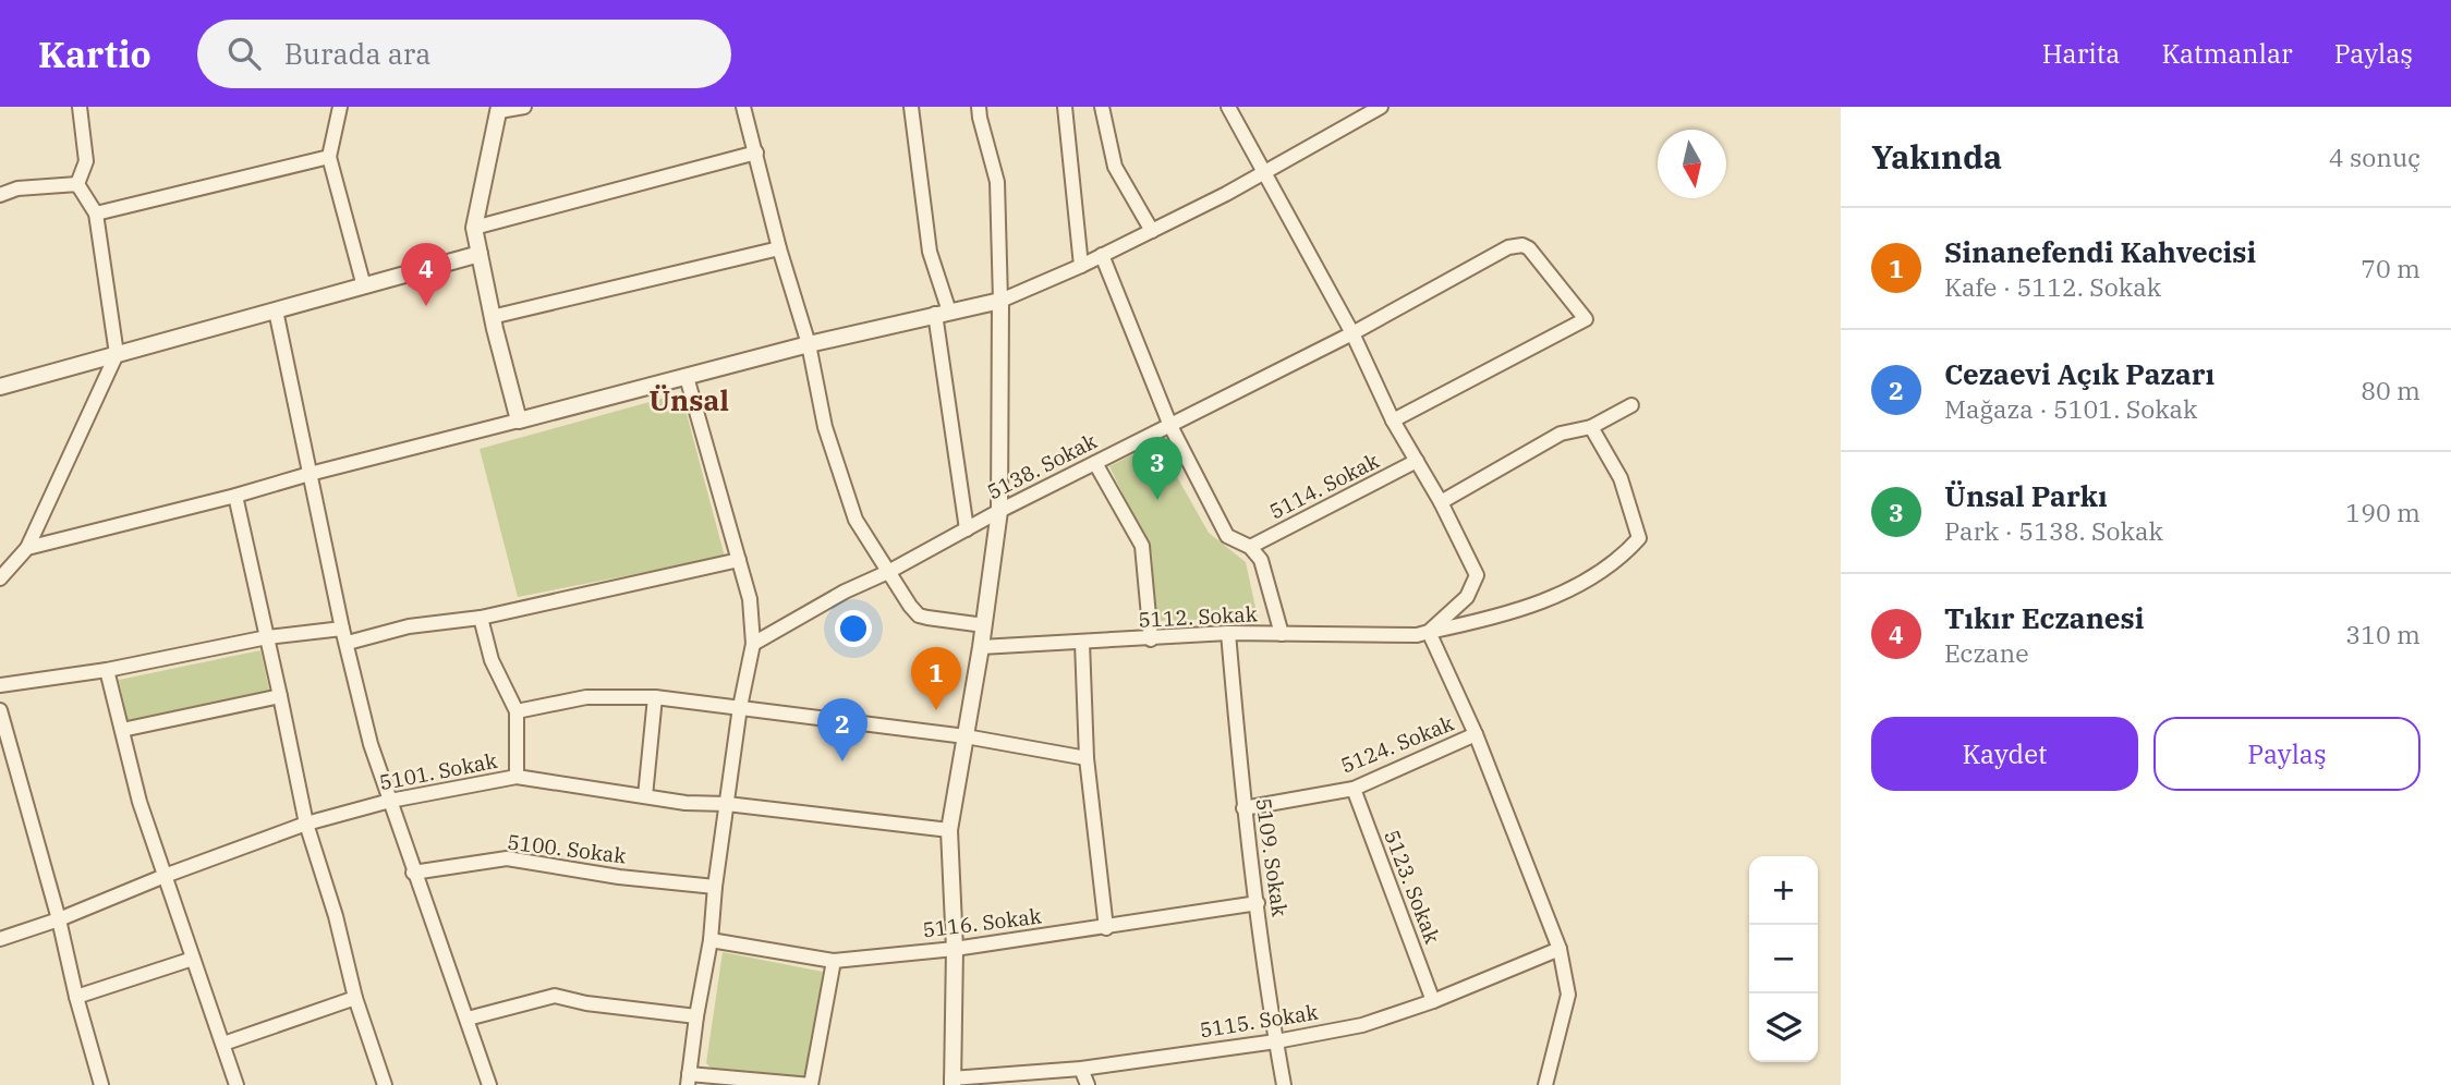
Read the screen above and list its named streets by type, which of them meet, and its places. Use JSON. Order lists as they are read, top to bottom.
{
  "streets": {
    "street": [
      "5138. Sokak",
      "5114. Sokak",
      "5112. Sokak",
      "5124. Sokak",
      "5101. Sokak",
      "5100. Sokak",
      "5109. Sokak",
      "5123. Sokak",
      "5116. Sokak",
      "5115. Sokak"
    ]
  },
  "crossings": [
    ["5112. Sokak", "5109. Sokak"],
    ["5124. Sokak", "5109. Sokak"],
    ["5124. Sokak", "5123. Sokak"],
    ["5109. Sokak", "5116. Sokak"],
    ["5109. Sokak", "5115. Sokak"],
    ["5123. Sokak", "5115. Sokak"]
  ],
  "districts": ["Ünsal"],
  "north": "bottom",
  "page": {
    "header": "Kartio",
    "search": "Burada ara",
    "nav": ["Harita", "Katmanlar", "Paylaş"],
    "heading": ["Yakında", "4 sonuç"],
    "list": [
      {
        "mark": "1",
        "name": "Sinanefendi Kahvecisi",
        "note": "Kafe · 5112. Sokak",
        "value": "70 m"
      },
      {
        "mark": "2",
        "name": "Cezaevi Açık Pazarı",
        "note": "Mağaza · 5101. Sokak",
        "value": "80 m"
      },
      {
        "mark": "3",
        "name": "Ünsal Parkı",
        "note": "Park · 5138. Sokak",
        "value": "190 m"
      },
      {
        "mark": "4",
        "name": "Tıkır Eczanesi",
        "note": "Eczane",
        "value": "310 m"
      }
    ],
    "pins": [
      "4",
      "3",
      "1",
      "2"
    ],
    "buttons": ["Kaydet", "Paylaş"],
    "map_buttons": ["+", "−"]
  }
}
